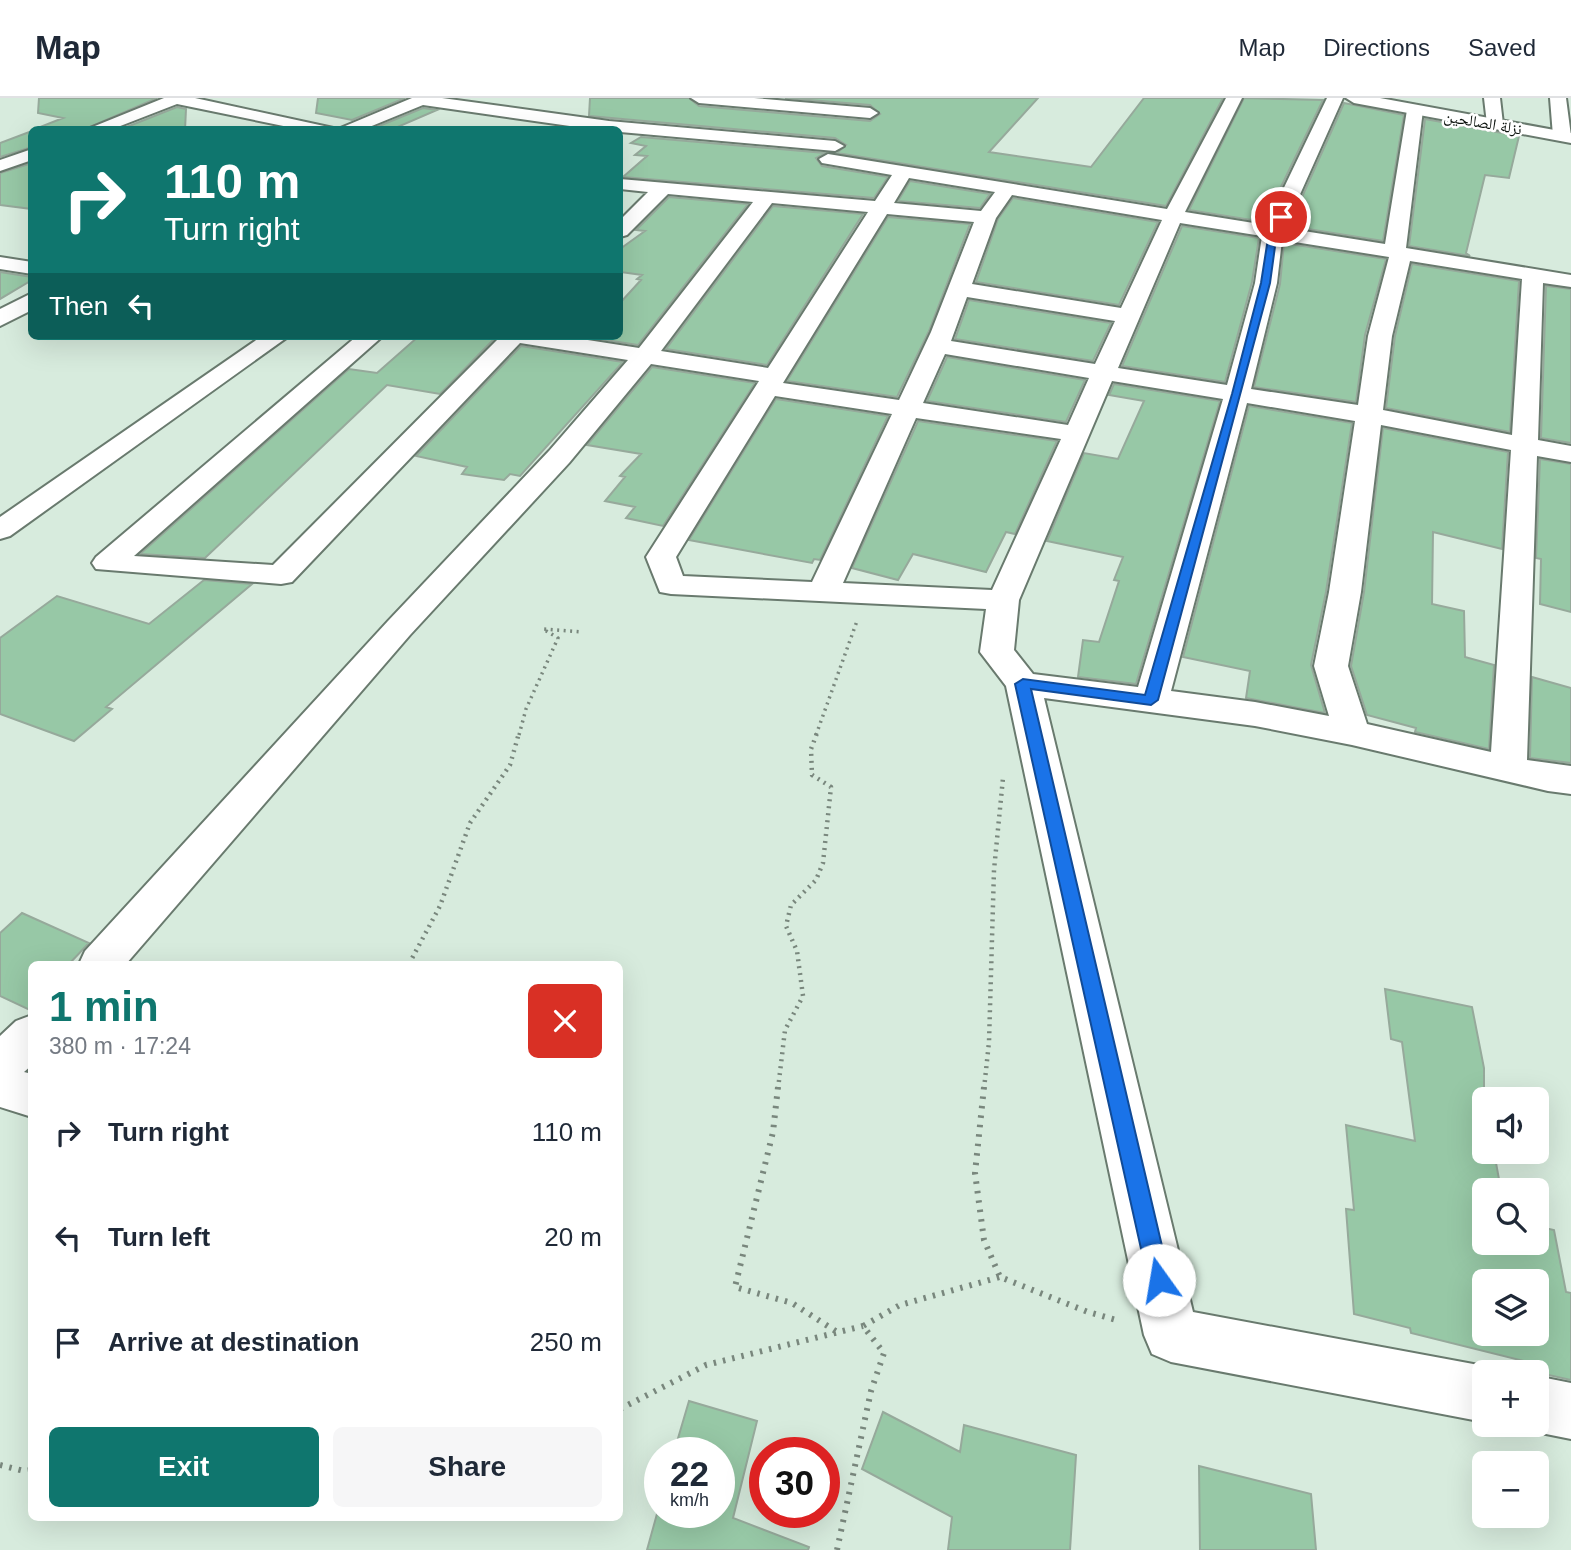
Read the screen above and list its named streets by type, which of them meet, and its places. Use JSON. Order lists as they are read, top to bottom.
{
  "streets": {
    "street": ["نزلة الصالحين"]
  },
  "page": {
    "header": "Map",
    "nav": ["Map", "Directions", "Saved"],
    "turn": ["110 m", "Turn right"],
    "then": "Then",
    "heading": ["1 min", "380 m · 17:24"],
    "list": [
      {
        "name": "Turn right",
        "value": "110 m"
      },
      {
        "name": "Turn left",
        "value": "20 m"
      },
      {
        "name": "Arrive at destination",
        "value": "250 m"
      }
    ],
    "map_buttons": ["+", "−"],
    "buttons": ["Exit", "Share"],
    "speed": "22 km/h",
    "limit": "30"
  }
}
